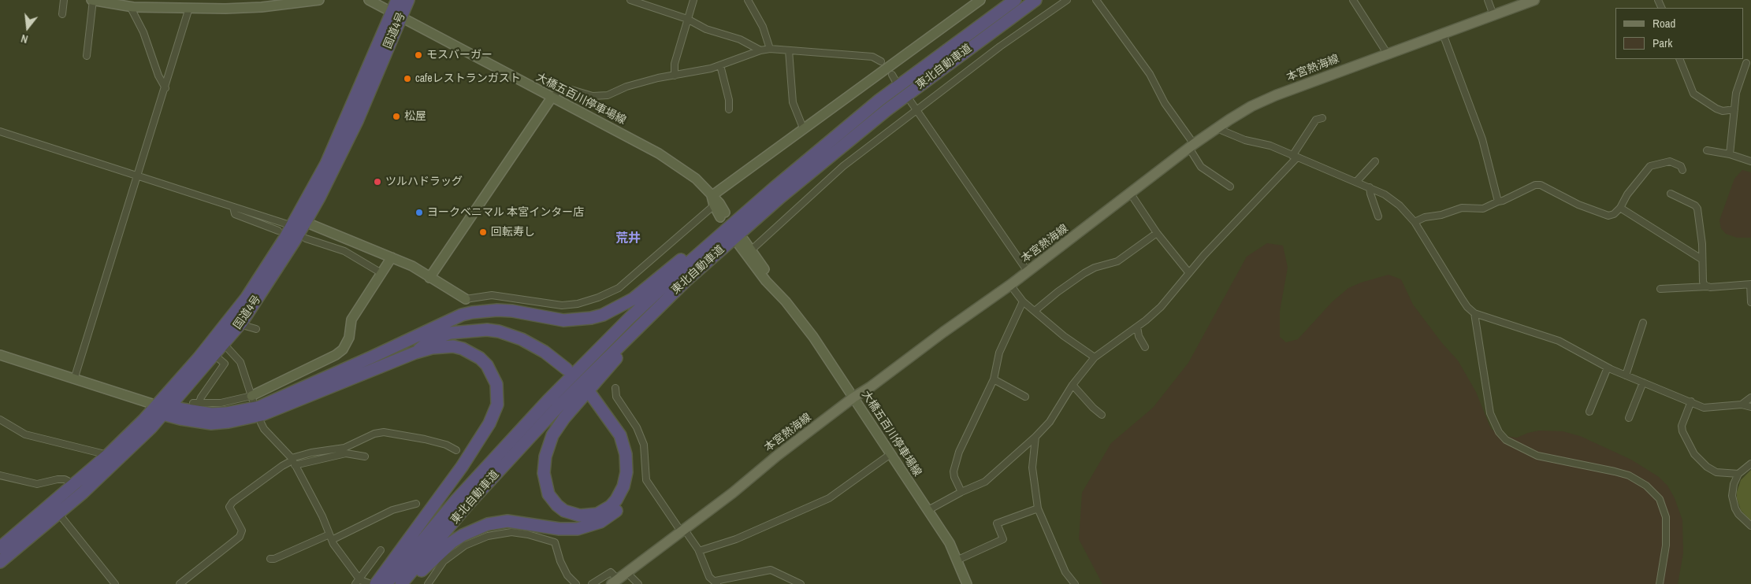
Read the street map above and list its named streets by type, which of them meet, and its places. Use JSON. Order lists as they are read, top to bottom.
{
  "streets": {
    "highway": ["国道4号", "東北自動車道"],
    "main road": ["本宮熱海線", "大橋五百川停車場線"]
  },
  "crossings": [
    ["国道4号", "大橋五百川停車場線"],
    ["本宮熱海線", "大橋五百川停車場線"]
  ],
  "districts": ["荒井"],
  "places": [
    "モスバーガー",
    "cafeレストランガスト",
    "松屋",
    "ツルハドラッグ",
    "ヨークベニマル 本宮インター店",
    "回転寿し"
  ],
  "legend": ["Road", "Park"],
  "north": "bottom"
}
